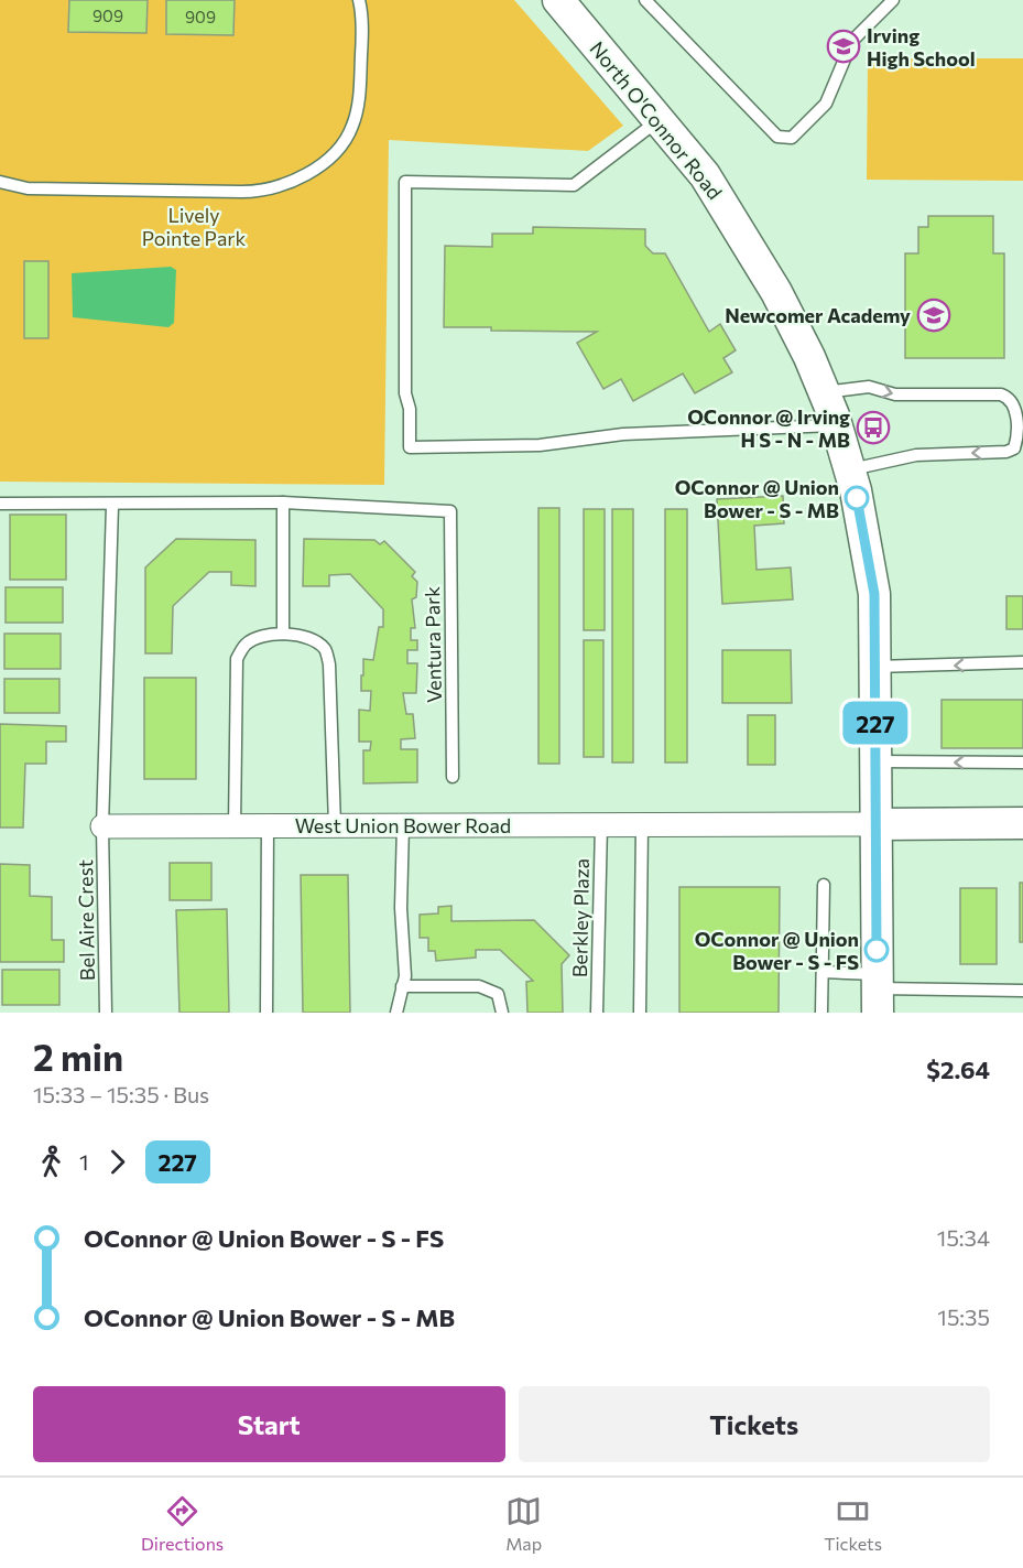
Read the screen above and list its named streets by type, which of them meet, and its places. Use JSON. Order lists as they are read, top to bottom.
{
  "streets": {
    "main road": ["North O'Connor Road", "West Union Bower Road"],
    "lane": ["Ventura Park", "Berkley Plaza", "Bel Aire Crest"]
  },
  "crossings": [
    ["North O'Connor Road", "West Union Bower Road"],
    ["West Union Bower Road", "Berkley Plaza"],
    ["West Union Bower Road", "Bel Aire Crest"]
  ],
  "parks": ["Lively Pointe Park"],
  "places": {
    "school or university": ["Irving High School", "Newcomer Academy"],
    "bus stop": ["OConnor @ Irving H S - N - MB"],
    "other": ["OConnor @ Union Bower - S - MB", "OConnor @ Union Bower - S - FS"]
  },
  "lines": ["bus line 227"],
  "house_numbers": ["909", "909"],
  "page": {
    "on_map": "227",
    "heading": ["2 min", "15:33 – 15:35 · Bus", "$2.64"],
    "legs": ["1", "227"],
    "list": [
      {
        "name": "OConnor @ Union Bower - S - FS",
        "value": "15:34"
      },
      {
        "name": "OConnor @ Union Bower - S - MB",
        "value": "15:35"
      }
    ],
    "buttons": ["Start", "Tickets"],
    "tabs": ["Directions", "Map", "Tickets"]
  }
}
